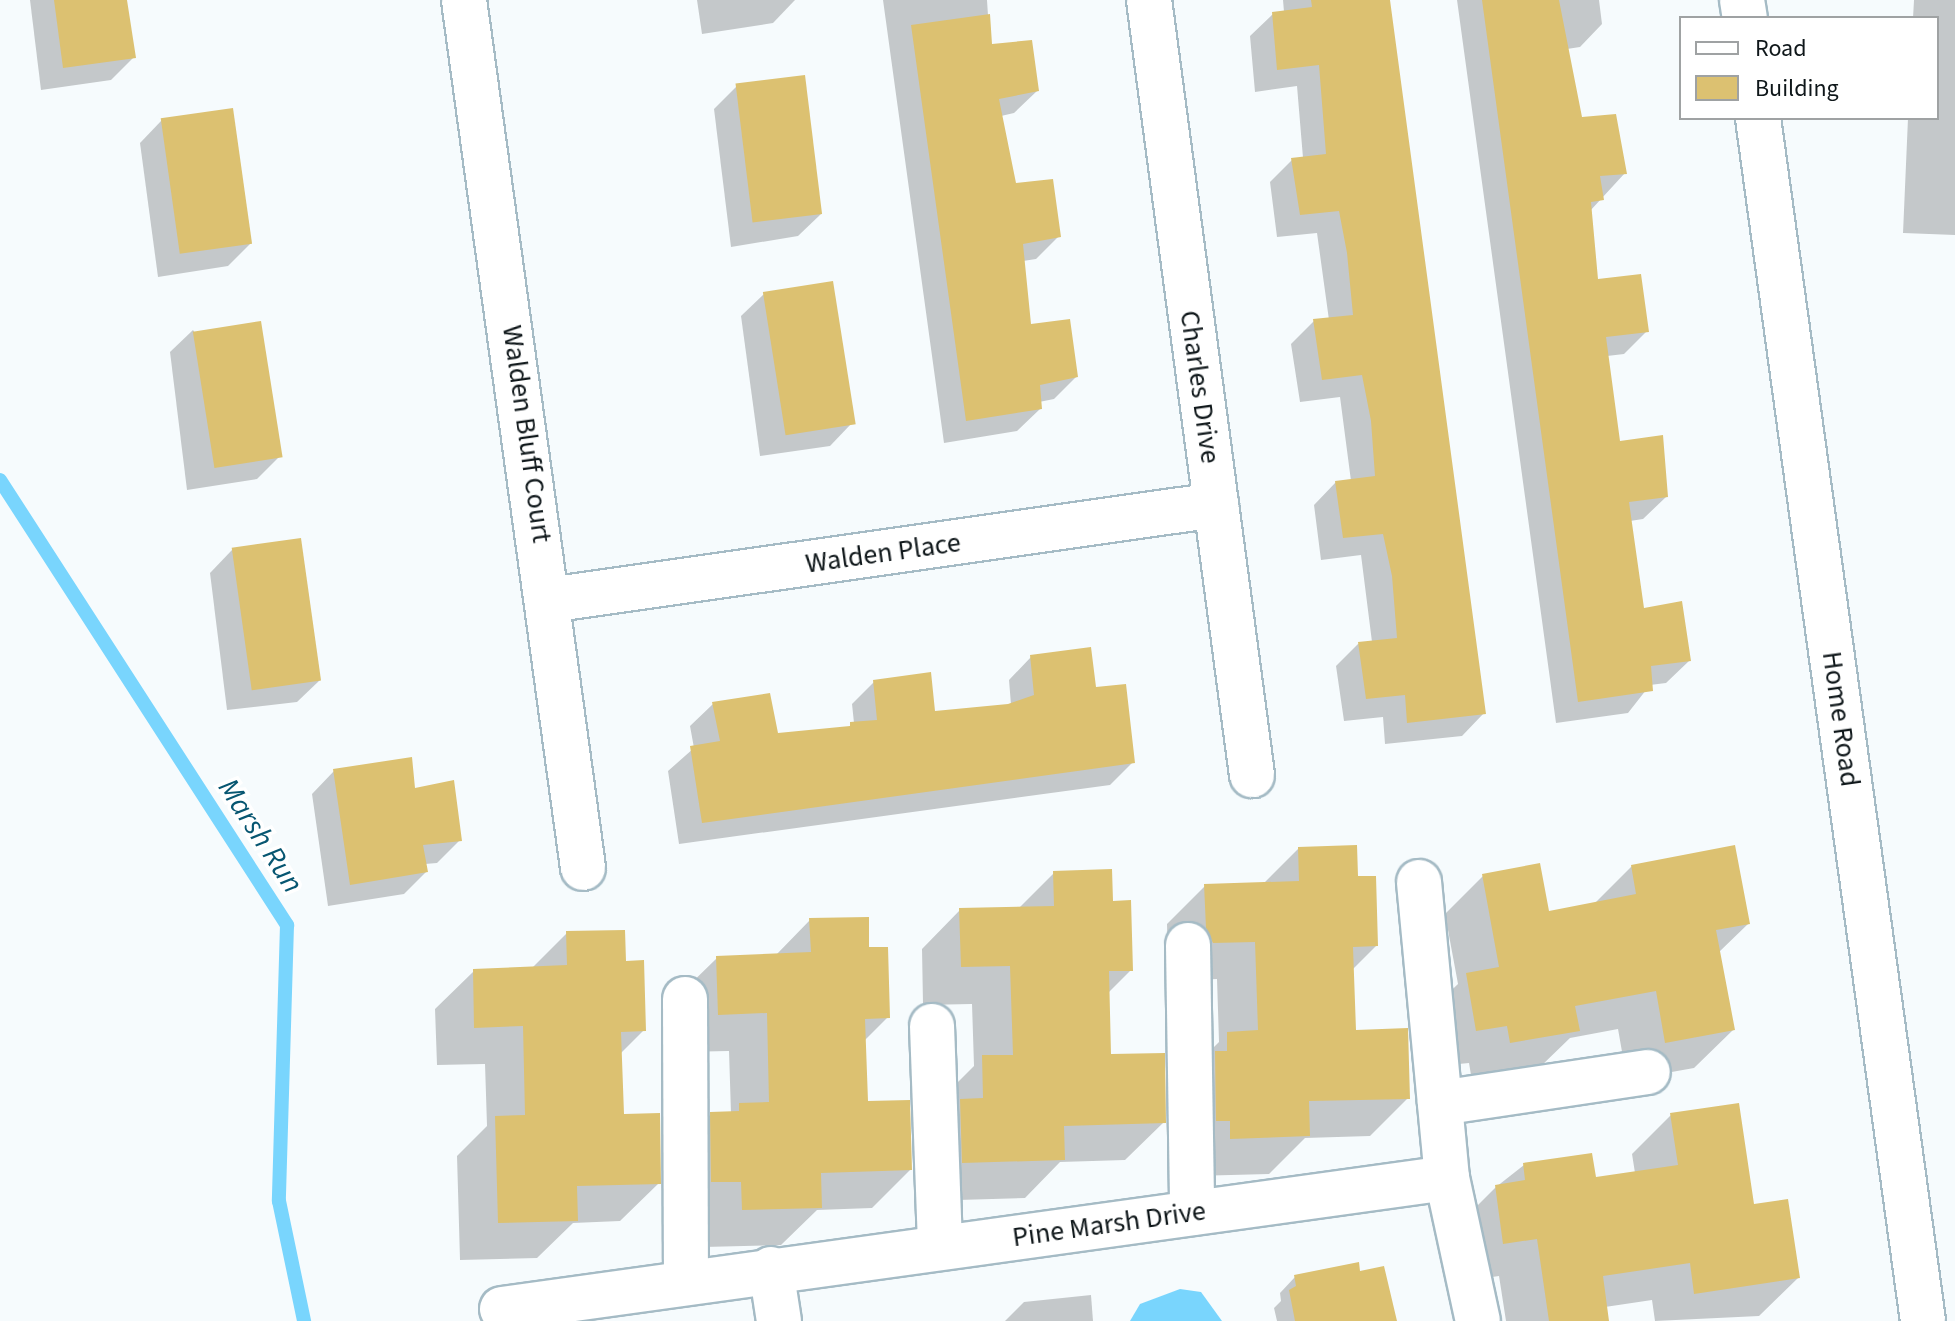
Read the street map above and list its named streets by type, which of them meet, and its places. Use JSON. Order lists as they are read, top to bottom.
{
  "streets": {
    "street": [
      "Charles Drive",
      "Walden Bluff Court",
      "Walden Place",
      "Home Road",
      "Pine Marsh Drive"
    ]
  },
  "crossings": [
    ["Charles Drive", "Walden Place"],
    ["Walden Bluff Court", "Walden Place"]
  ],
  "water": ["Marsh Run"],
  "legend": ["Road", "Building"]
}
